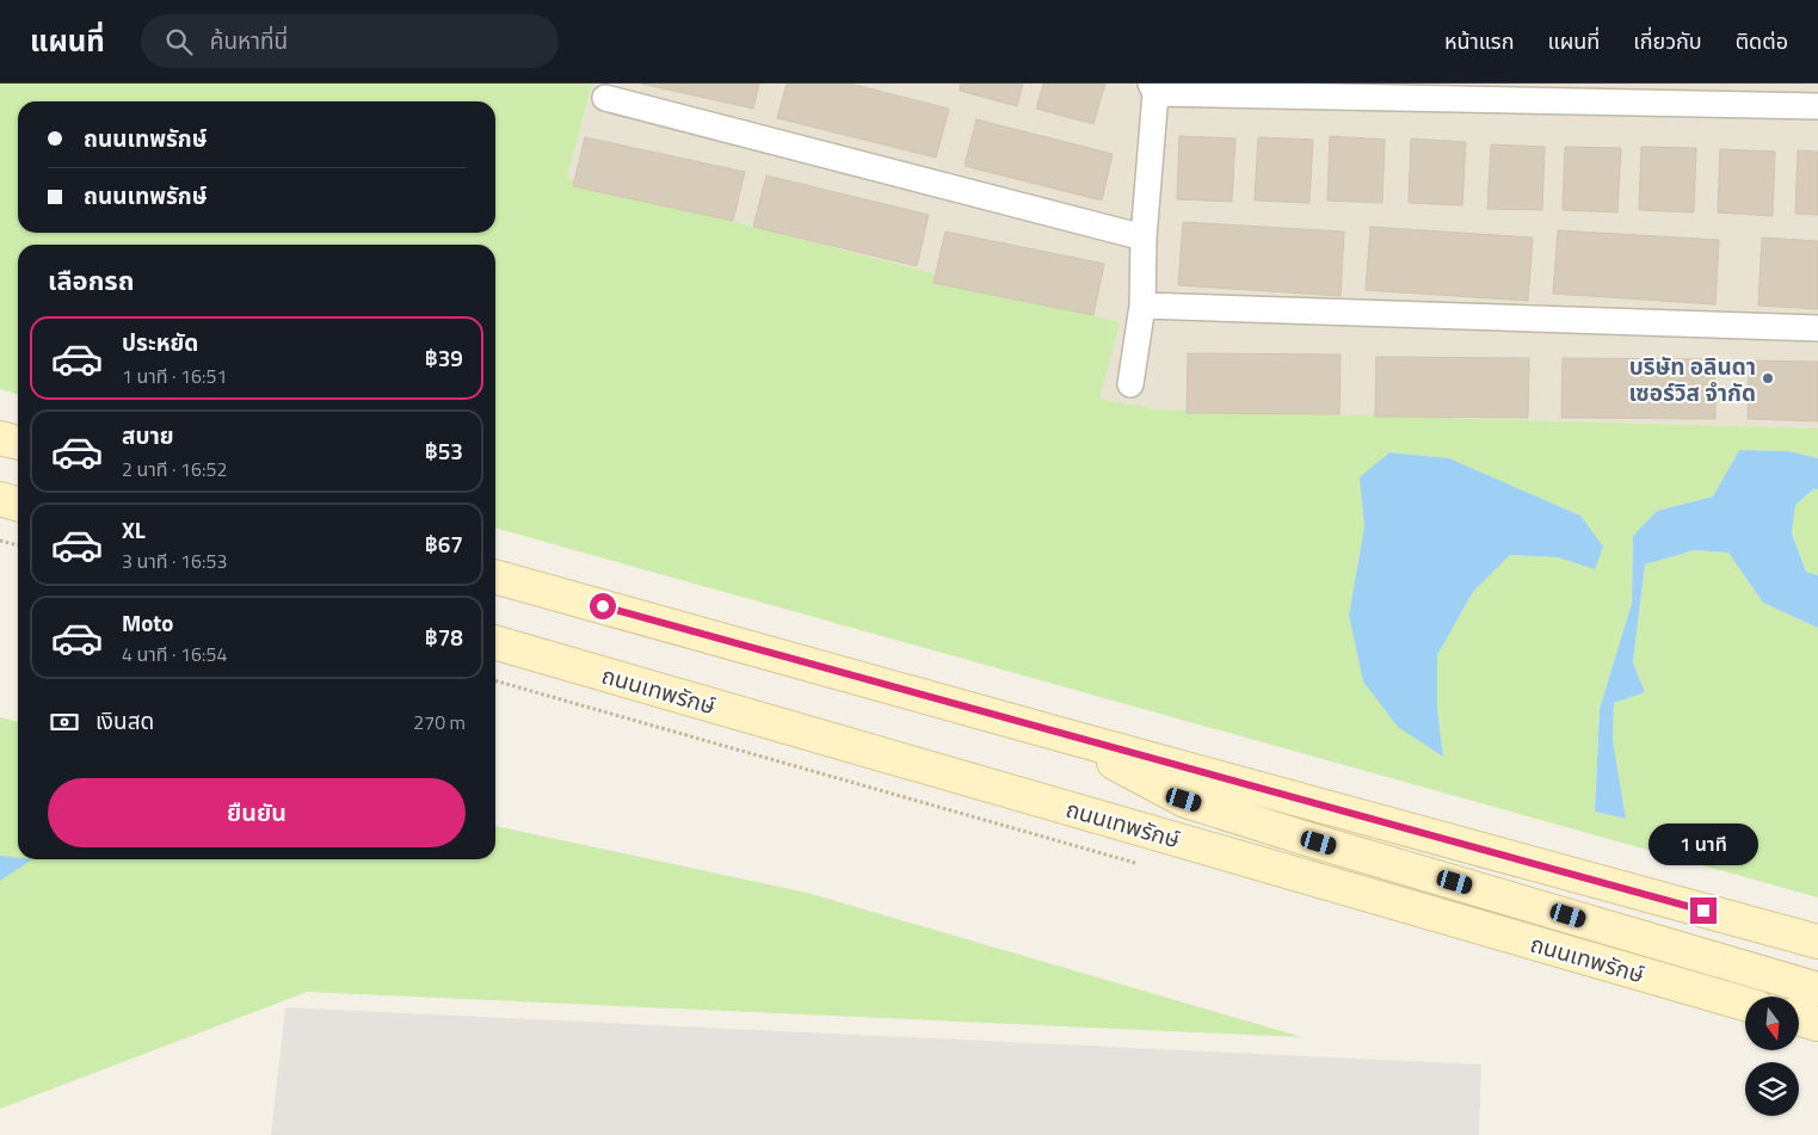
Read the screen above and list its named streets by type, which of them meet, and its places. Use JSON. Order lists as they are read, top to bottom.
{
  "streets": {
    "main road": ["ถนนเทพรักษ์"]
  },
  "places": ["บริษัท อลินดา เซอร์วิส จำกัด"],
  "north": "bottom",
  "page": {
    "header": "แผนที่",
    "search": "ค้นหาที่นี่",
    "nav": [
      "หน้าแรก",
      "แผนที่",
      "เกี่ยวกับ",
      "ติดต่อ"
    ],
    "banner": ["ถนนเทพรักษ์", "ถนนเทพรักษ์"],
    "heading": "เลือกรถ",
    "list": [
      {
        "name": "ประหยัด",
        "note": "1 นาที · 16:51",
        "value": "฿39"
      },
      {
        "name": "สบาย",
        "note": "2 นาที · 16:52",
        "value": "฿53"
      },
      {
        "name": "XL",
        "note": "3 นาที · 16:53",
        "value": "฿67"
      },
      {
        "name": "Moto",
        "note": "4 นาที · 16:54",
        "value": "฿78"
      }
    ],
    "pay": ["เงินสด", "270 m"],
    "buttons": "ยืนยัน",
    "bubble": "1 นาที"
  }
}
